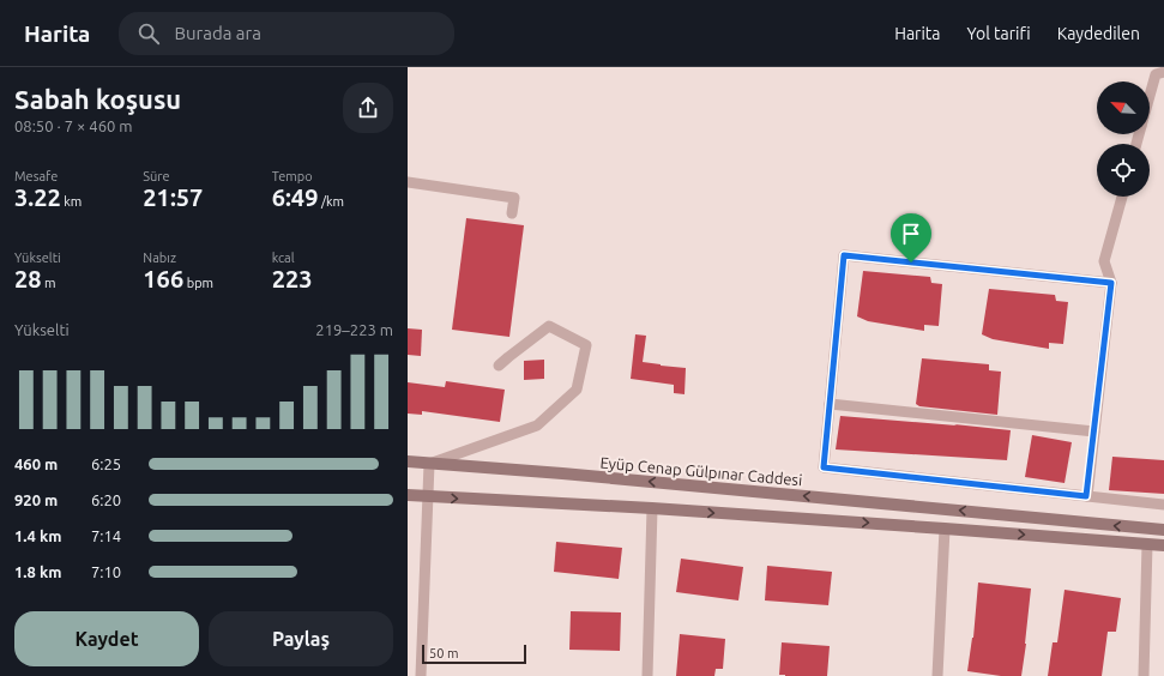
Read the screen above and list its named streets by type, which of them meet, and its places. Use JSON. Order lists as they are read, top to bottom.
{
  "streets": {
    "main road": ["Eyüp Cenap Gülpınar Caddesi"]
  },
  "scale_bar": "50 m",
  "north": "top left",
  "page": {
    "header": "Harita",
    "search": "Burada ara",
    "nav": ["Harita", "Yol tarifi", "Kaydedilen"],
    "heading": ["Sabah koşusu", "08:50 · 7 × 460 m"],
    "stats": [
      ["Mesafe", "3.22 km"],
      ["Süre", "21:57"],
      ["Tempo", "6:49 /km"],
      ["Yükselti", "28 m"],
      ["Nabız", "166 bpm"],
      ["kcal", "223"]
    ],
    "chart": ["Yükselti", "219–223 m"],
    "list": [
      {
        "name": "460 m",
        "note": "6:25"
      },
      {
        "name": "920 m",
        "note": "6:20"
      },
      {
        "name": "1.4 km",
        "note": "7:14"
      },
      {
        "name": "1.8 km",
        "note": "7:10"
      }
    ],
    "buttons": ["Kaydet", "Paylaş"],
    "scale": "50 m"
  }
}
